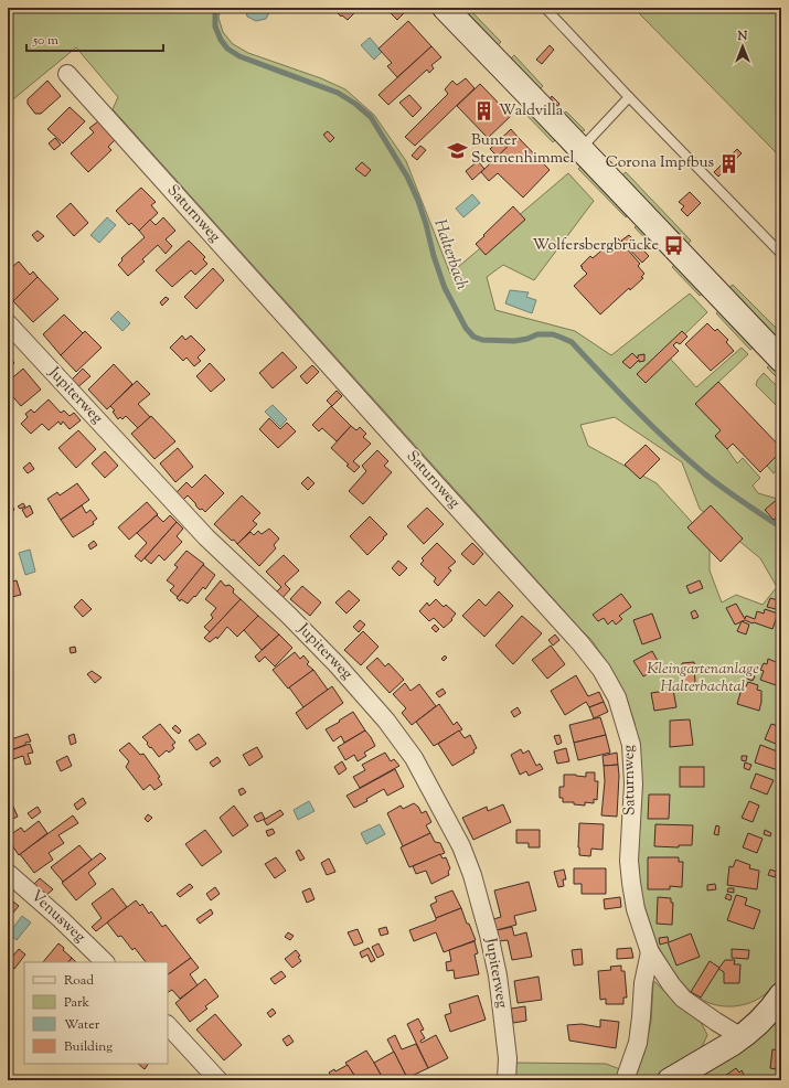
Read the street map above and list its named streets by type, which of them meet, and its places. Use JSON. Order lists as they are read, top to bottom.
{
  "streets": {
    "street": ["Saturnweg", "Jupiterweg", "Venusweg"]
  },
  "water": ["Halterbach"],
  "parks": ["Kleingartenanlage Halterbachtal"],
  "places": {
    "building": ["Waldvilla", "Corona Impfbus"],
    "school or university": ["Bunter Sternenhimmel"],
    "bus stop": ["Wolfersbergbrücke"]
  },
  "legend": [
    "Road",
    "Park",
    "Water",
    "Building"
  ],
  "scale_bar": "50 m",
  "north": "top"
}
